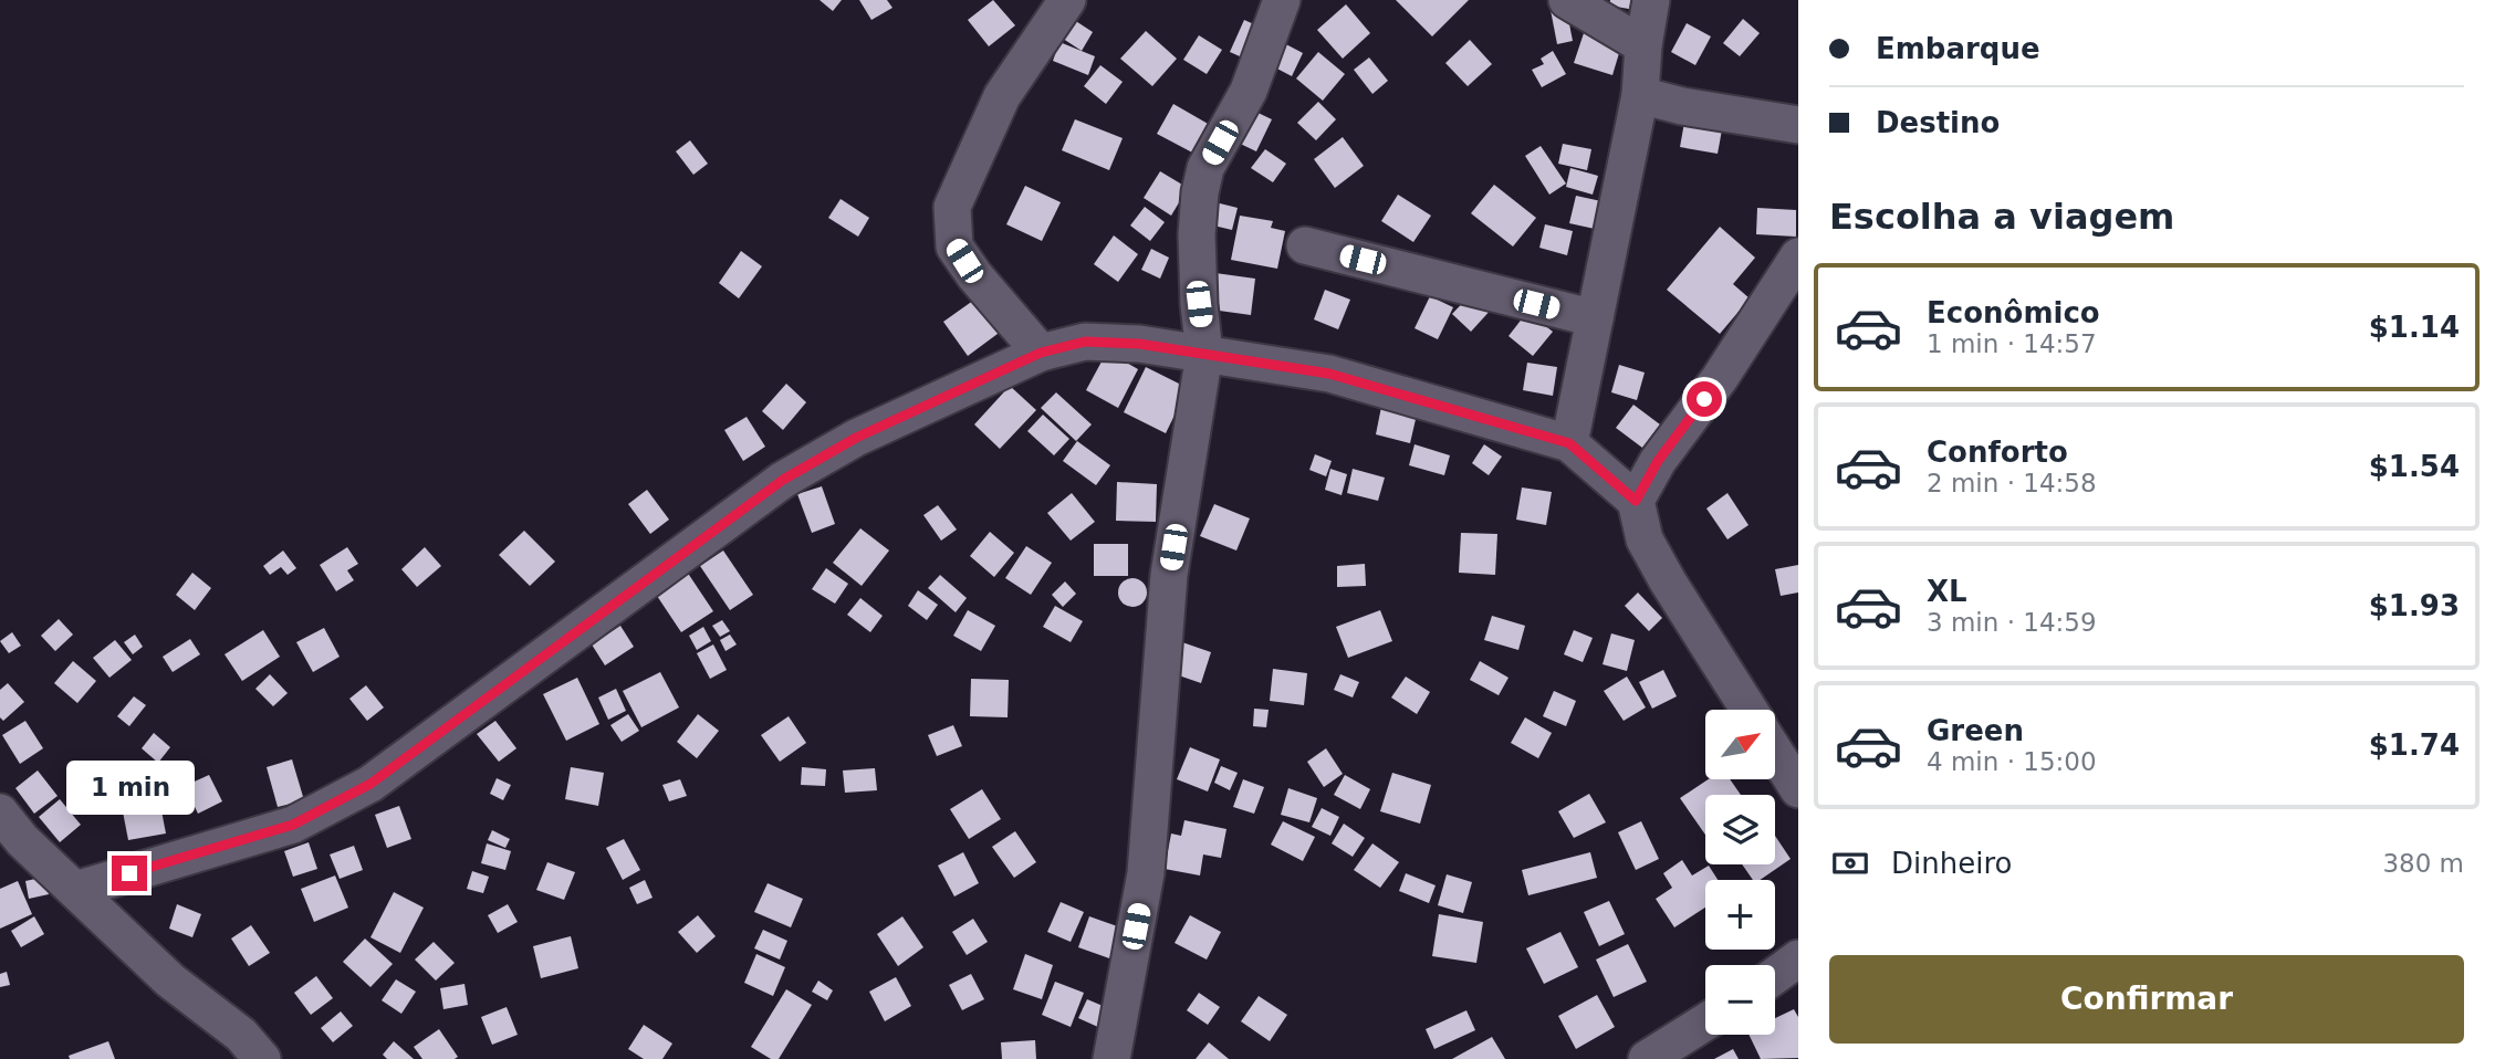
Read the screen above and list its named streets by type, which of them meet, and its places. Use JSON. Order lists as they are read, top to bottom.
{
  "north": "top right",
  "page": {
    "banner": ["Embarque", "Destino"],
    "heading": "Escolha a viagem",
    "list": [
      {
        "name": "Econômico",
        "note": "1 min · 14:57",
        "value": "$1.14"
      },
      {
        "name": "Conforto",
        "note": "2 min · 14:58",
        "value": "$1.54"
      },
      {
        "name": "XL",
        "note": "3 min · 14:59",
        "value": "$1.93"
      },
      {
        "name": "Green",
        "note": "4 min · 15:00",
        "value": "$1.74"
      }
    ],
    "map_buttons": ["+", "−"],
    "bubble": "1 min",
    "pay": ["Dinheiro", "380 m"],
    "buttons": "Confirmar"
  }
}
